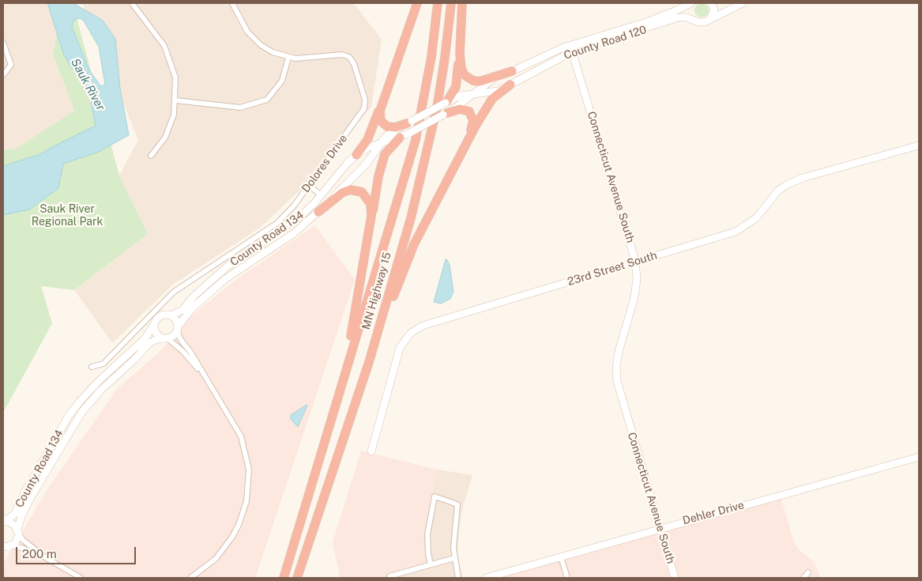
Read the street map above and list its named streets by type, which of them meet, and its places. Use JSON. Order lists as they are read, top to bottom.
{
  "streets": {
    "highway": ["MN Highway 15"],
    "street": [
      "County Road 120",
      "Dolores Drive",
      "Connecticut Avenue South",
      "County Road 134",
      "23rd Street South",
      "Dehler Drive"
    ]
  },
  "crossings": [
    ["County Road 120", "Connecticut Avenue South"],
    ["County Road 120", "County Road 134"],
    ["Connecticut Avenue South", "23rd Street South"],
    ["Connecticut Avenue South", "Dehler Drive"]
  ],
  "water": ["Sauk River"],
  "parks": ["Sauk River Regional Park"],
  "scale_bar": "200 m"
}
